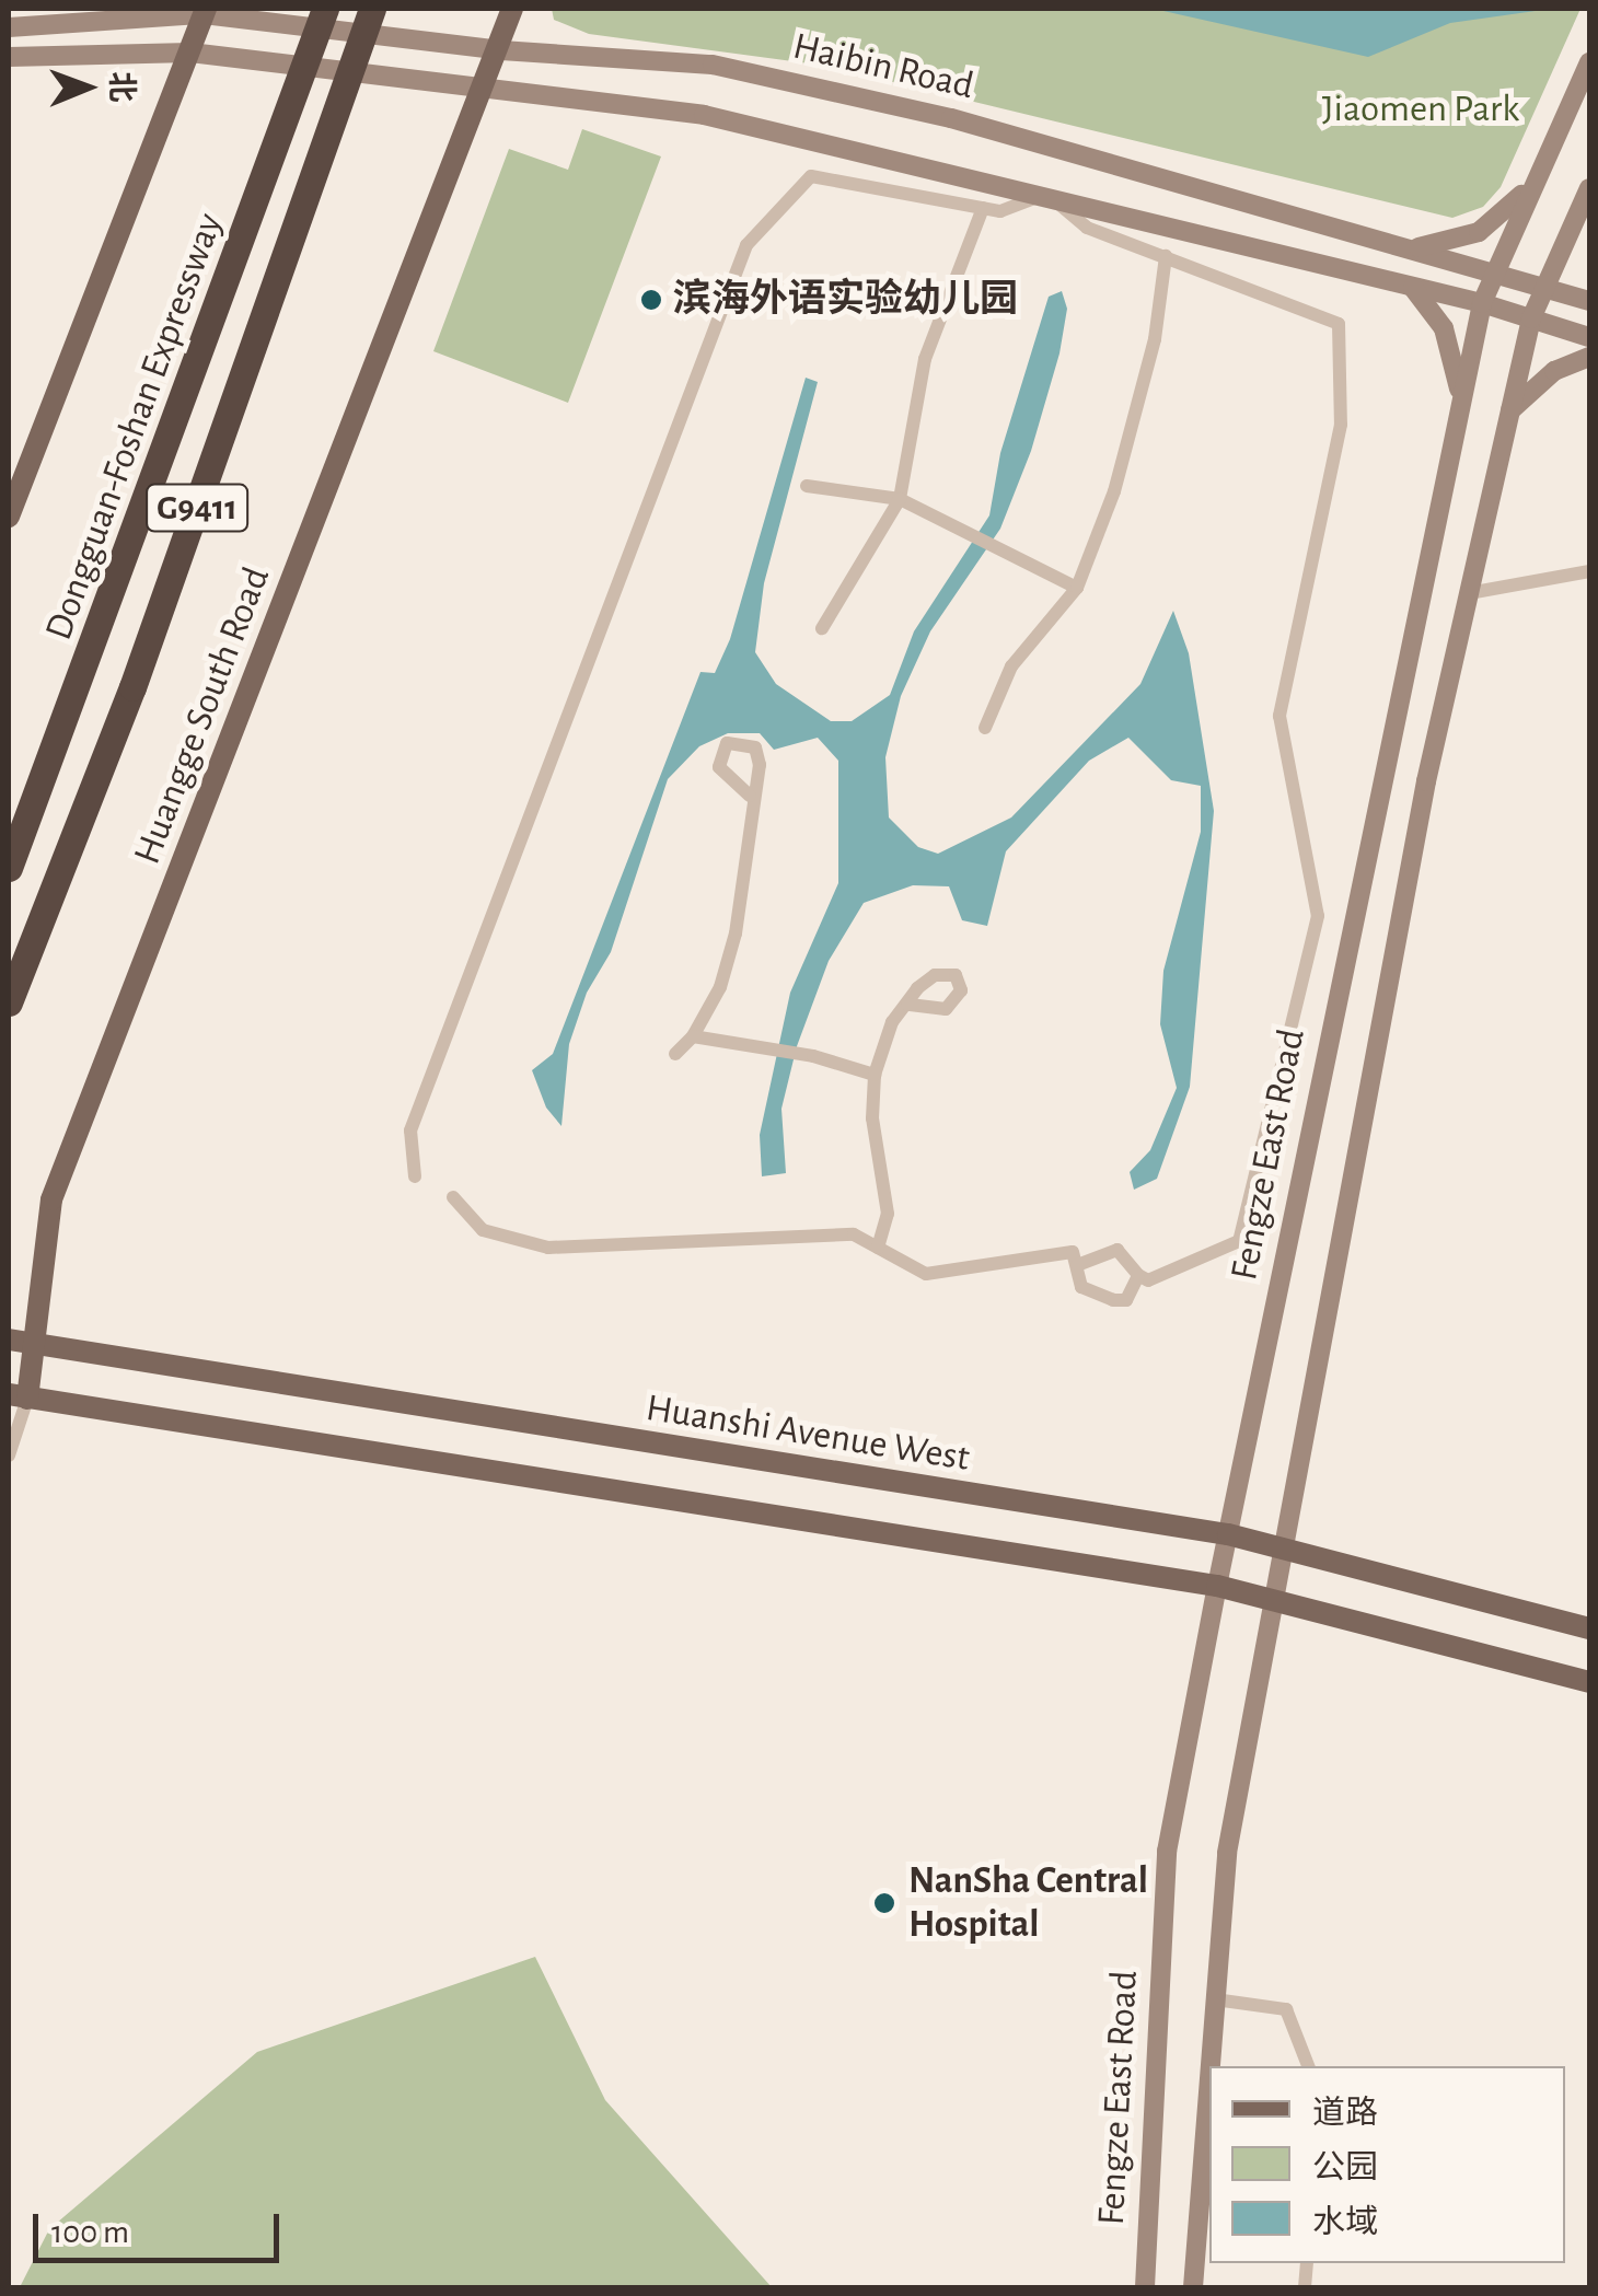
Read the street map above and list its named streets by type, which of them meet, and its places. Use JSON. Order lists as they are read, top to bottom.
{
  "streets": {
    "highway": ["Dongguan-Foshan Expressway", "G9411"],
    "main road": [
      "Haibin Road",
      "Huangge South Road",
      "Fengze East Road",
      "Huanshi Avenue West"
    ]
  },
  "crossings": [
    ["Haibin Road", "Huangge South Road"],
    ["Haibin Road", "Fengze East Road"],
    ["Huangge South Road", "Huanshi Avenue West"],
    ["Fengze East Road", "Huanshi Avenue West"]
  ],
  "parks": ["Jiaomen Park"],
  "places": ["滨海外语实验幼儿园", "NanSha Central Hospital"],
  "legend": ["道路", "公园", "水域"],
  "scale_bar": "100 m",
  "north": "right"
}
